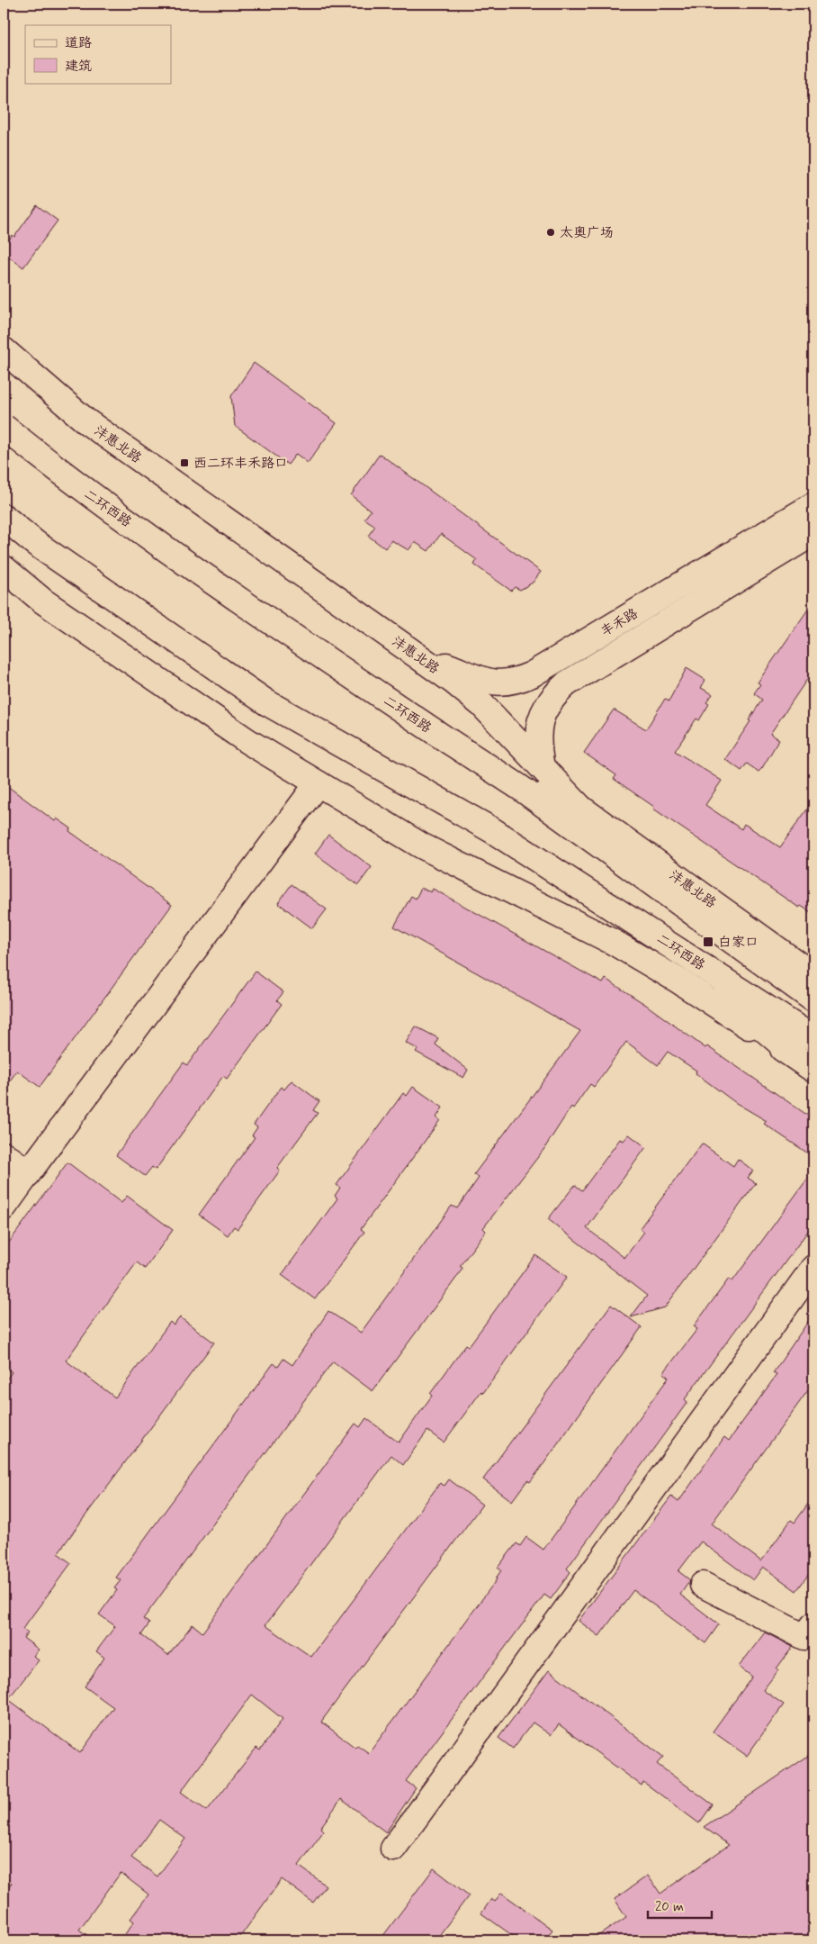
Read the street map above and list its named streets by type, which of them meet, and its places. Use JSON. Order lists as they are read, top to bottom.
{
  "streets": {
    "main road": ["沣惠北路", "二环西路", "丰禾路"]
  },
  "crossings": [
    ["沣惠北路", "丰禾路"]
  ],
  "places": {
    "other": ["太奥广场"],
    "transit": ["西二环丰禾路口", "白家口"]
  },
  "legend": ["道路", "建筑"],
  "scale_bar": "20 m"
}
